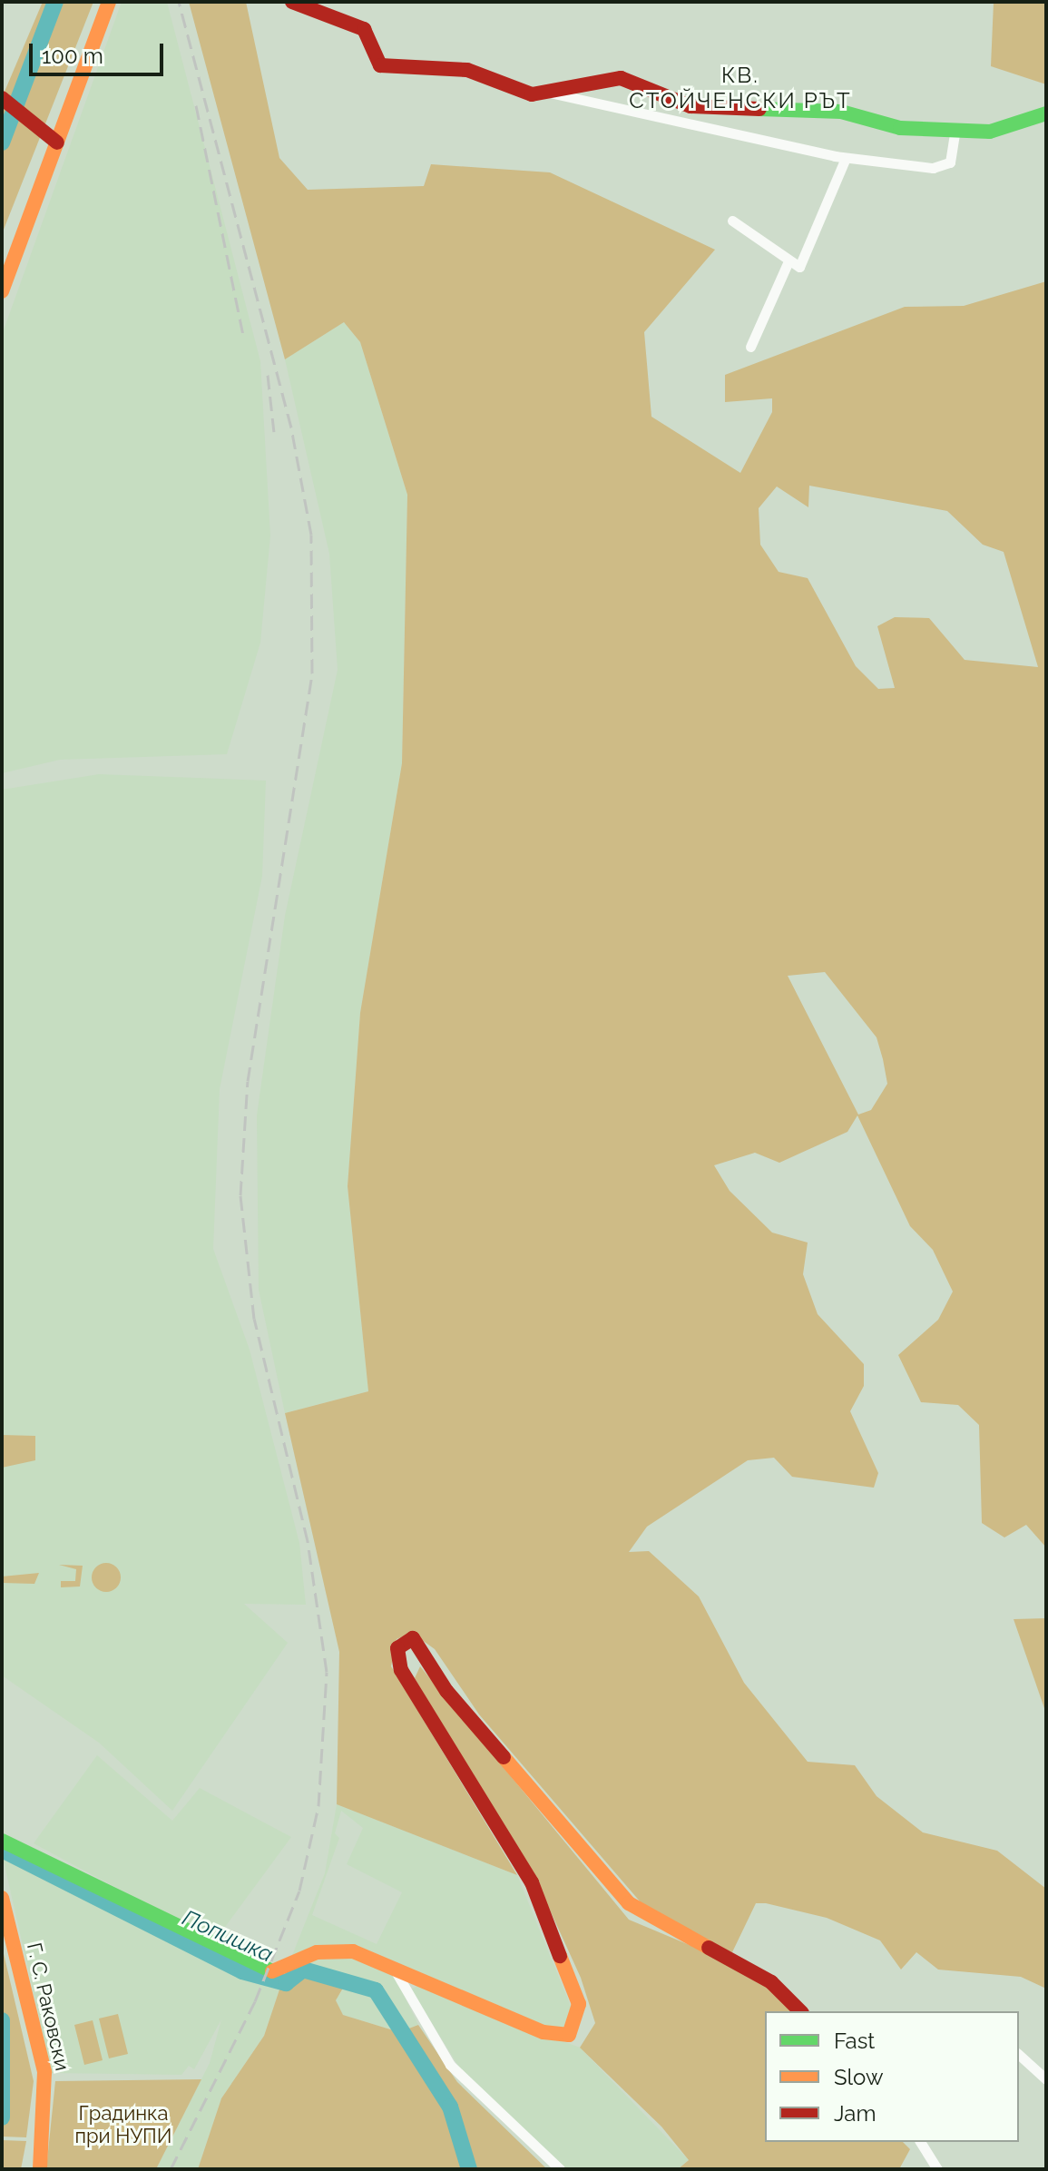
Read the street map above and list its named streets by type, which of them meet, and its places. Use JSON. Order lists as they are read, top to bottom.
{
  "streets": {
    "street": ["Г. С. Раковски"]
  },
  "districts": ["КВ. СТОЙЧЕНСКИ РЪТ"],
  "water": ["Попишка"],
  "parks": ["Градинка при НУПИ"],
  "legend": ["Fast", "Slow", "Jam"],
  "scale_bar": "100 m"
}
